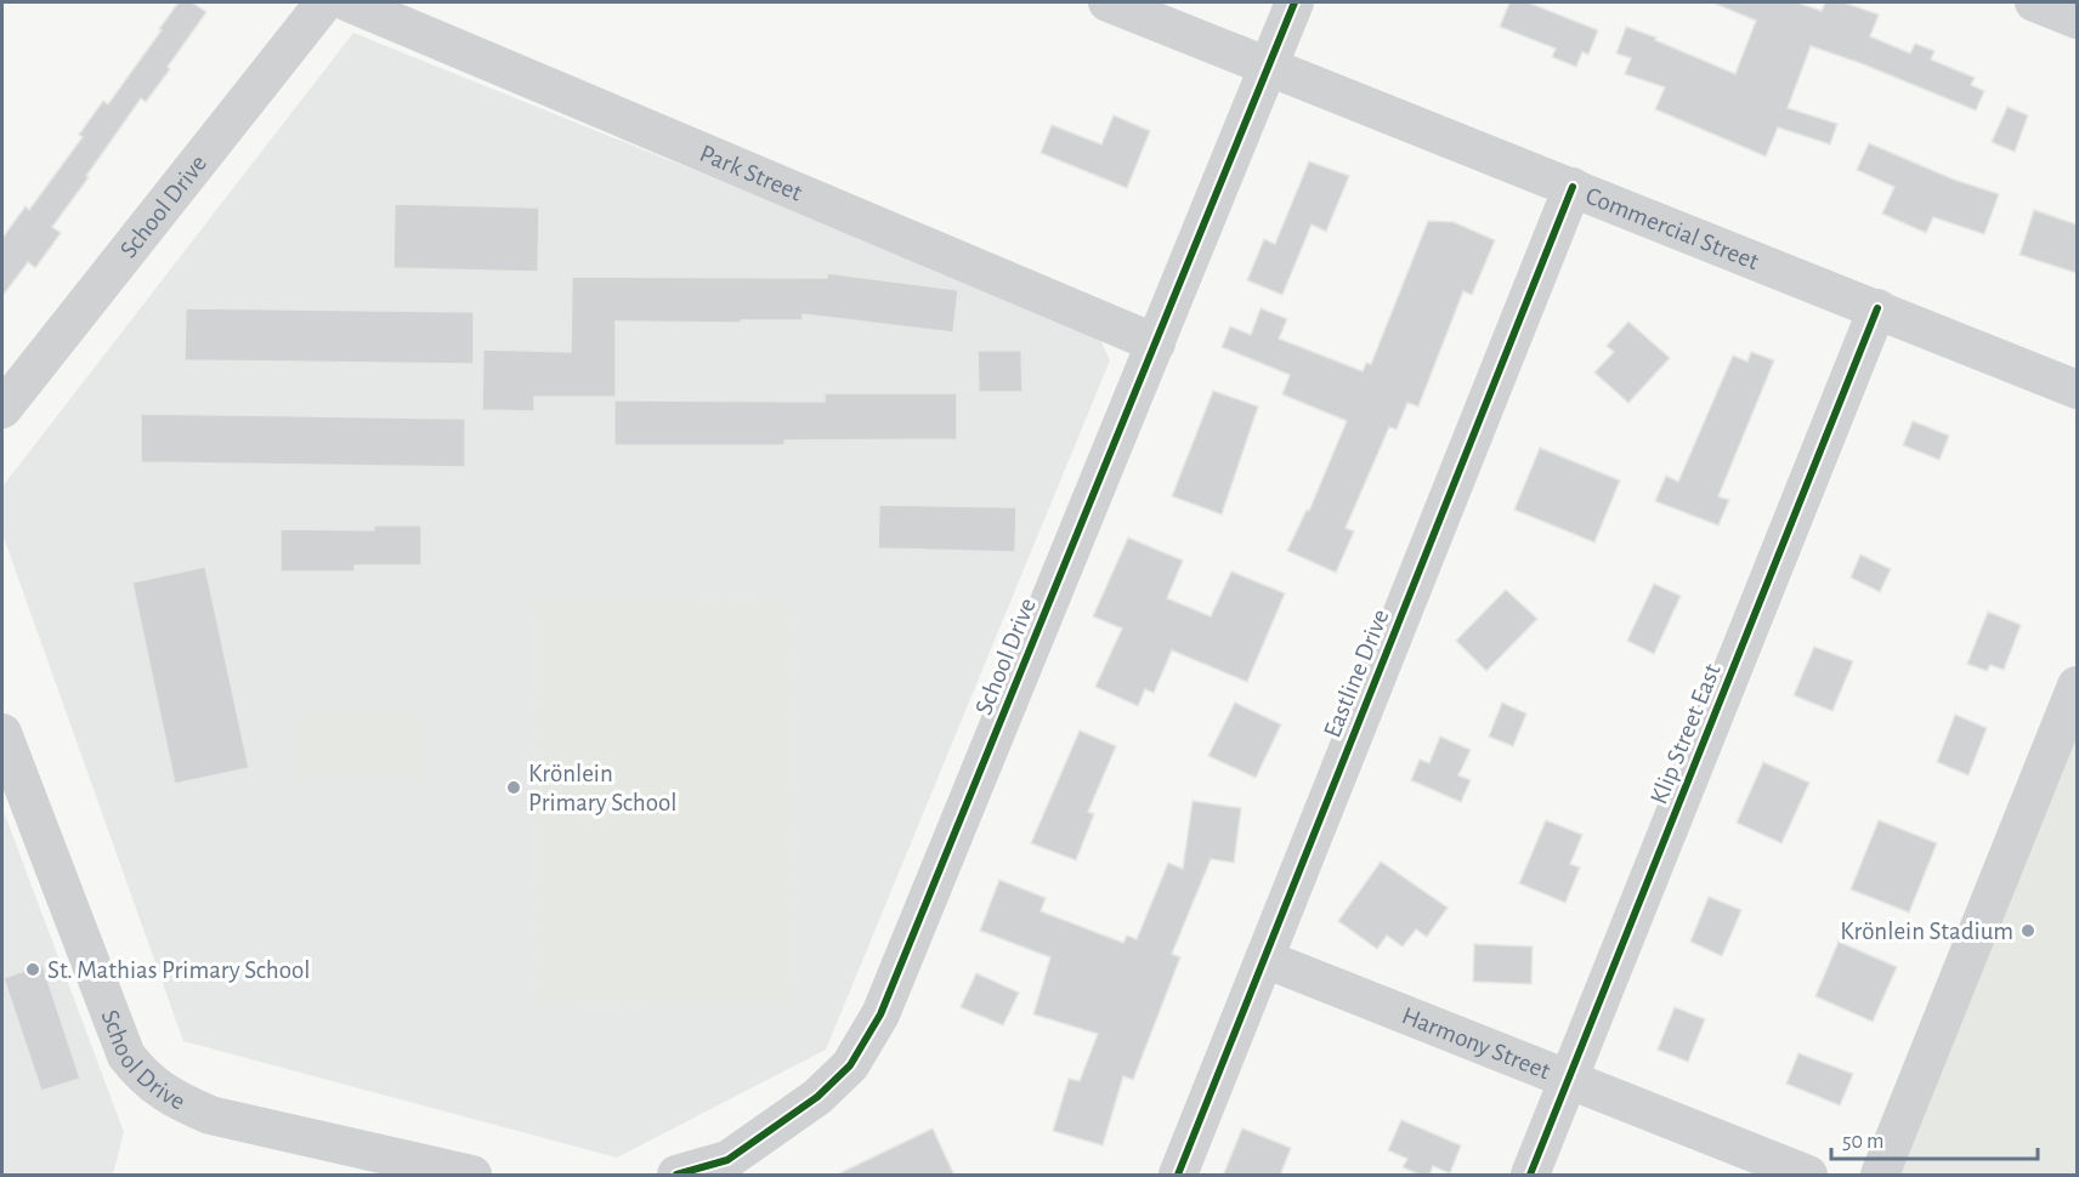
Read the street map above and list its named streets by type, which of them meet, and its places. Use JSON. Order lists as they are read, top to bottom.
{
  "streets": {
    "street": [
      "Park Street",
      "School Drive",
      "Commercial Street",
      "Eastline Drive",
      "Klip Street East",
      "Harmony Street"
    ]
  },
  "crossings": [
    ["Park Street", "School Drive"],
    ["School Drive", "Commercial Street"],
    ["Commercial Street", "Eastline Drive"],
    ["Commercial Street", "Klip Street East"],
    ["Eastline Drive", "Harmony Street"],
    ["Klip Street East", "Harmony Street"]
  ],
  "places": ["Krönlein Primary School", "Krönlein Stadium", "St. Mathias Primary School"],
  "scale_bar": "50 m"
}
